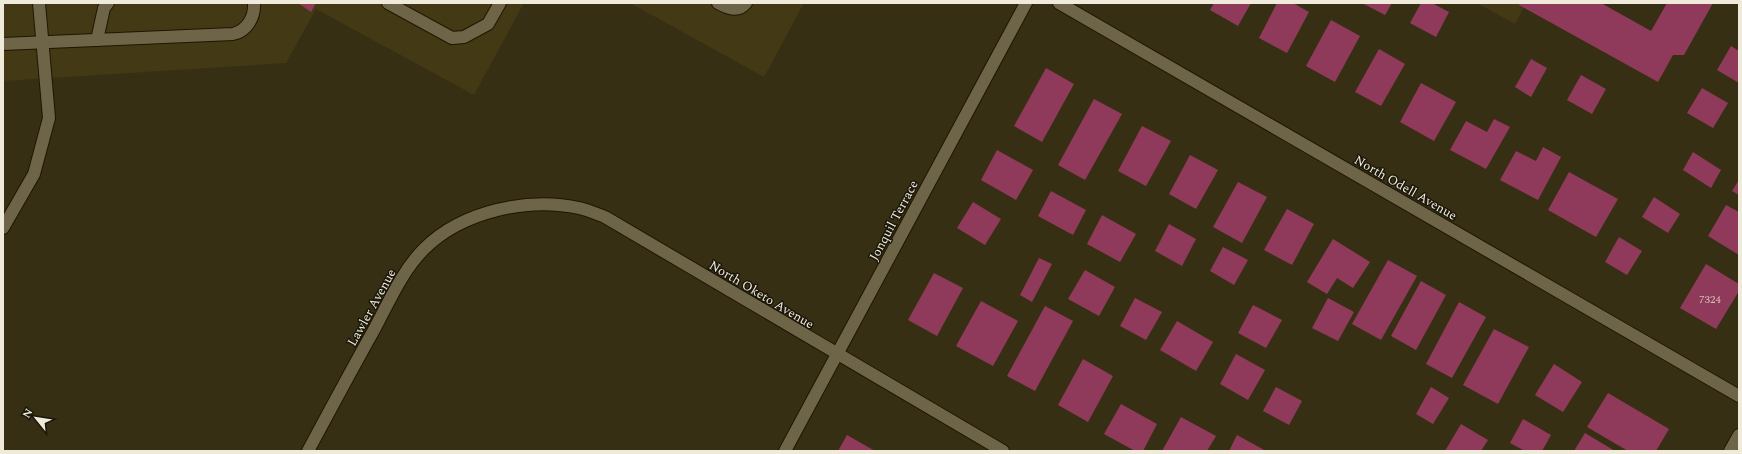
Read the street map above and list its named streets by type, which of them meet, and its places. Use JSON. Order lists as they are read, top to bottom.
{
  "streets": {
    "street": [
      "North Odell Avenue",
      "Jonquil Terrace",
      "North Oketo Avenue",
      "Lawler Avenue"
    ]
  },
  "crossings": [
    ["Jonquil Terrace", "North Oketo Avenue"],
    ["North Oketo Avenue", "Lawler Avenue"]
  ],
  "house_numbers": ["7324"],
  "north": "top left"
}
